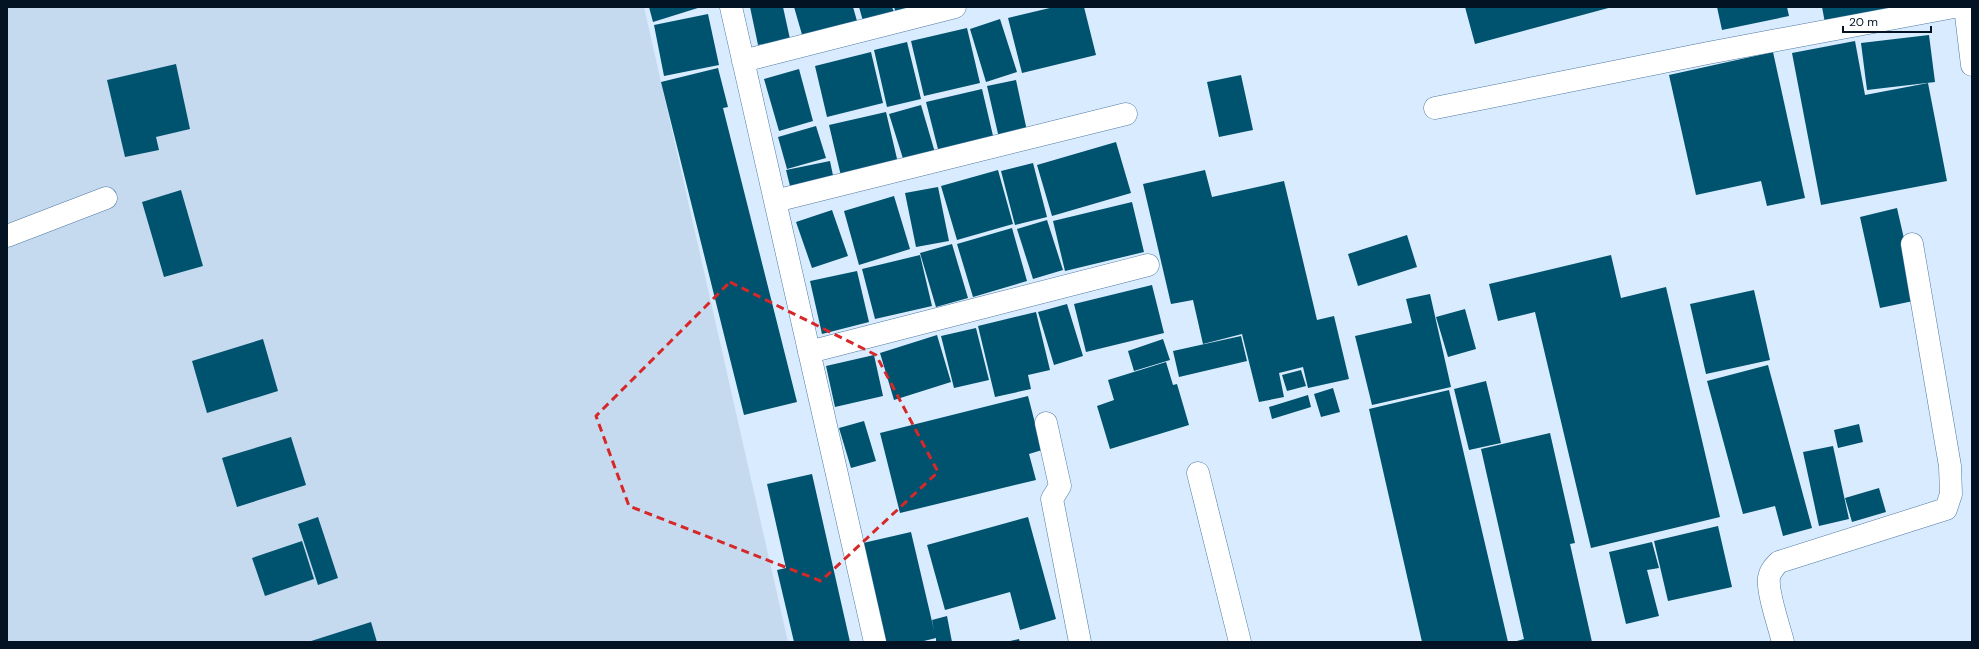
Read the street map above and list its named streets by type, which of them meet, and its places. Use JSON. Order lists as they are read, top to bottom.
{
  "scale_bar": "20 m"
}
